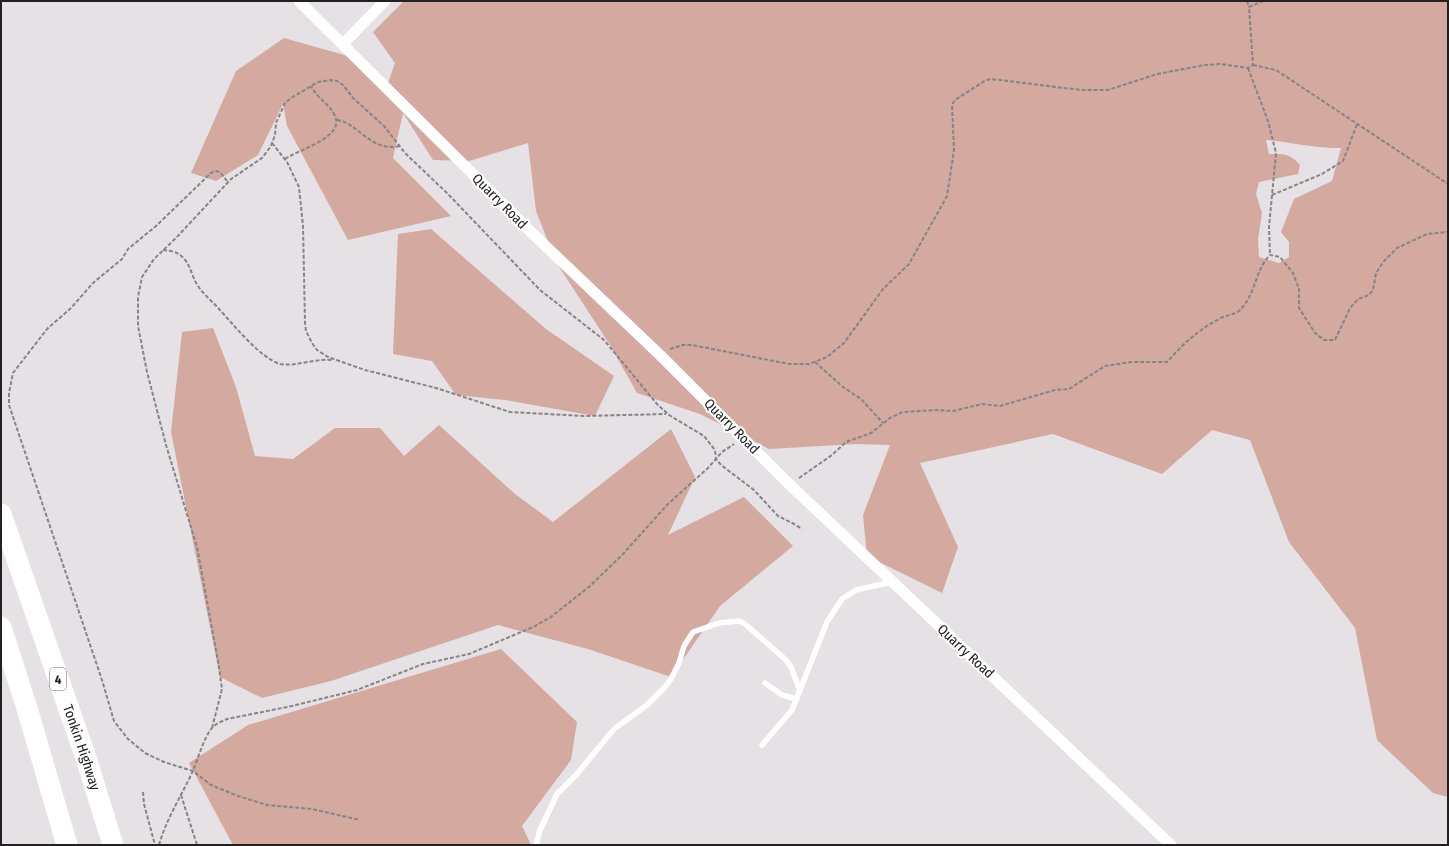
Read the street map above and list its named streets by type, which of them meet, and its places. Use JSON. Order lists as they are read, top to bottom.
{
  "streets": {
    "highway": ["4", "Tonkin Highway"],
    "street": ["Quarry Road"]
  }
}
